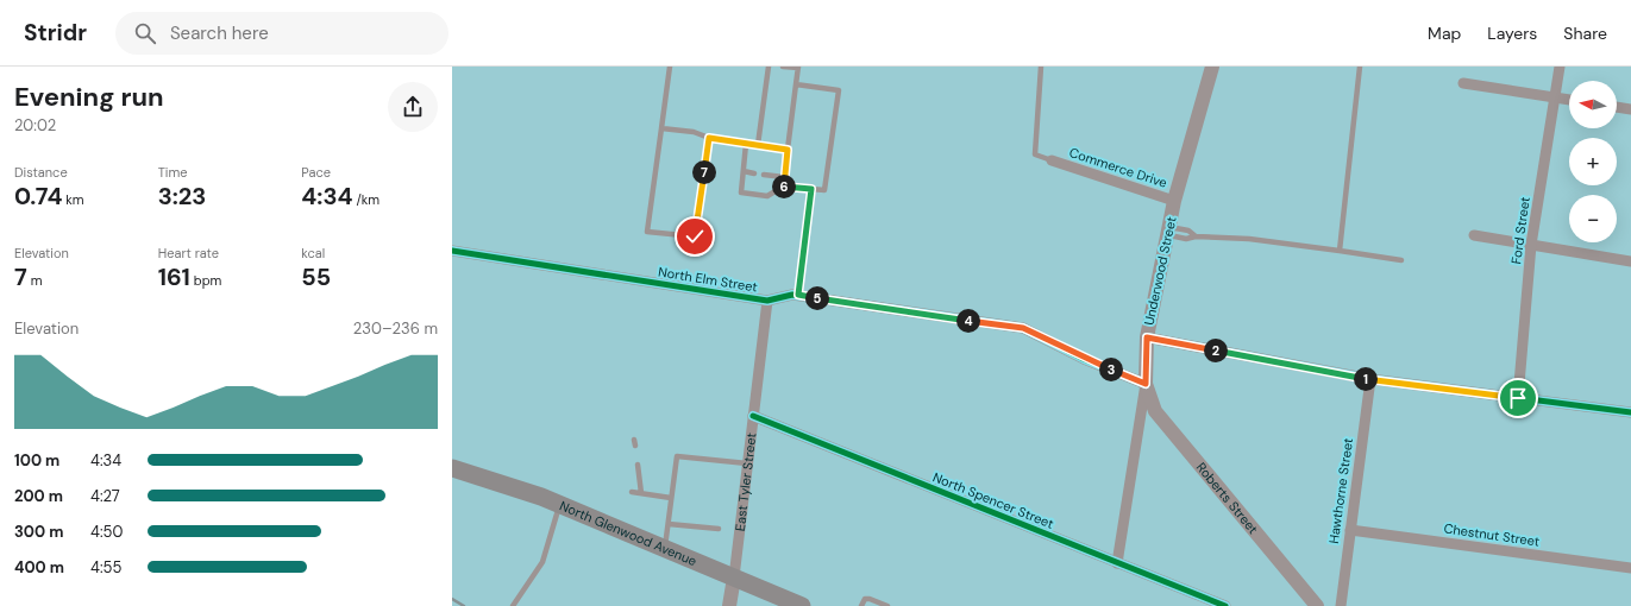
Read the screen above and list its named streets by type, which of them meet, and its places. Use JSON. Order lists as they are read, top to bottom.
{
  "streets": {
    "main road": ["North Glenwood Avenue"],
    "street": [
      "Commerce Drive",
      "Ford Street",
      "Underwood Street",
      "North Elm Street",
      "East Tyler Street",
      "Hawthorne Street",
      "Roberts Street",
      "North Spencer Street",
      "Chestnut Street"
    ]
  },
  "crossings": [
    ["Commerce Drive", "Underwood Street"],
    ["Underwood Street", "North Elm Street"],
    ["Underwood Street", "Roberts Street"],
    ["Underwood Street", "North Spencer Street"],
    ["North Elm Street", "East Tyler Street"],
    ["North Elm Street", "Roberts Street"],
    ["East Tyler Street", "North Spencer Street"],
    ["East Tyler Street", "North Glenwood Avenue"],
    ["Hawthorne Street", "Chestnut Street"]
  ],
  "north": "left",
  "page": {
    "header": "Stridr",
    "search": "Search here",
    "nav": ["Map", "Layers", "Share"],
    "heading": ["Evening run", "20:02"],
    "map_buttons": ["+", "−"],
    "stats": [
      ["Distance", "0.74 km"],
      ["Time", "3:23"],
      ["Pace", "4:34 /km"],
      ["Elevation", "7 m"],
      ["Heart rate", "161 bpm"],
      ["kcal", "55"]
    ],
    "pins": [
      "7",
      "6",
      "5",
      "4",
      "2",
      "3",
      "1"
    ],
    "chart": ["Elevation", "230–236 m"],
    "list": [
      {
        "name": "100 m",
        "note": "4:34"
      },
      {
        "name": "200 m",
        "note": "4:27"
      },
      {
        "name": "300 m",
        "note": "4:50"
      },
      {
        "name": "400 m",
        "note": "4:55"
      }
    ]
  }
}
